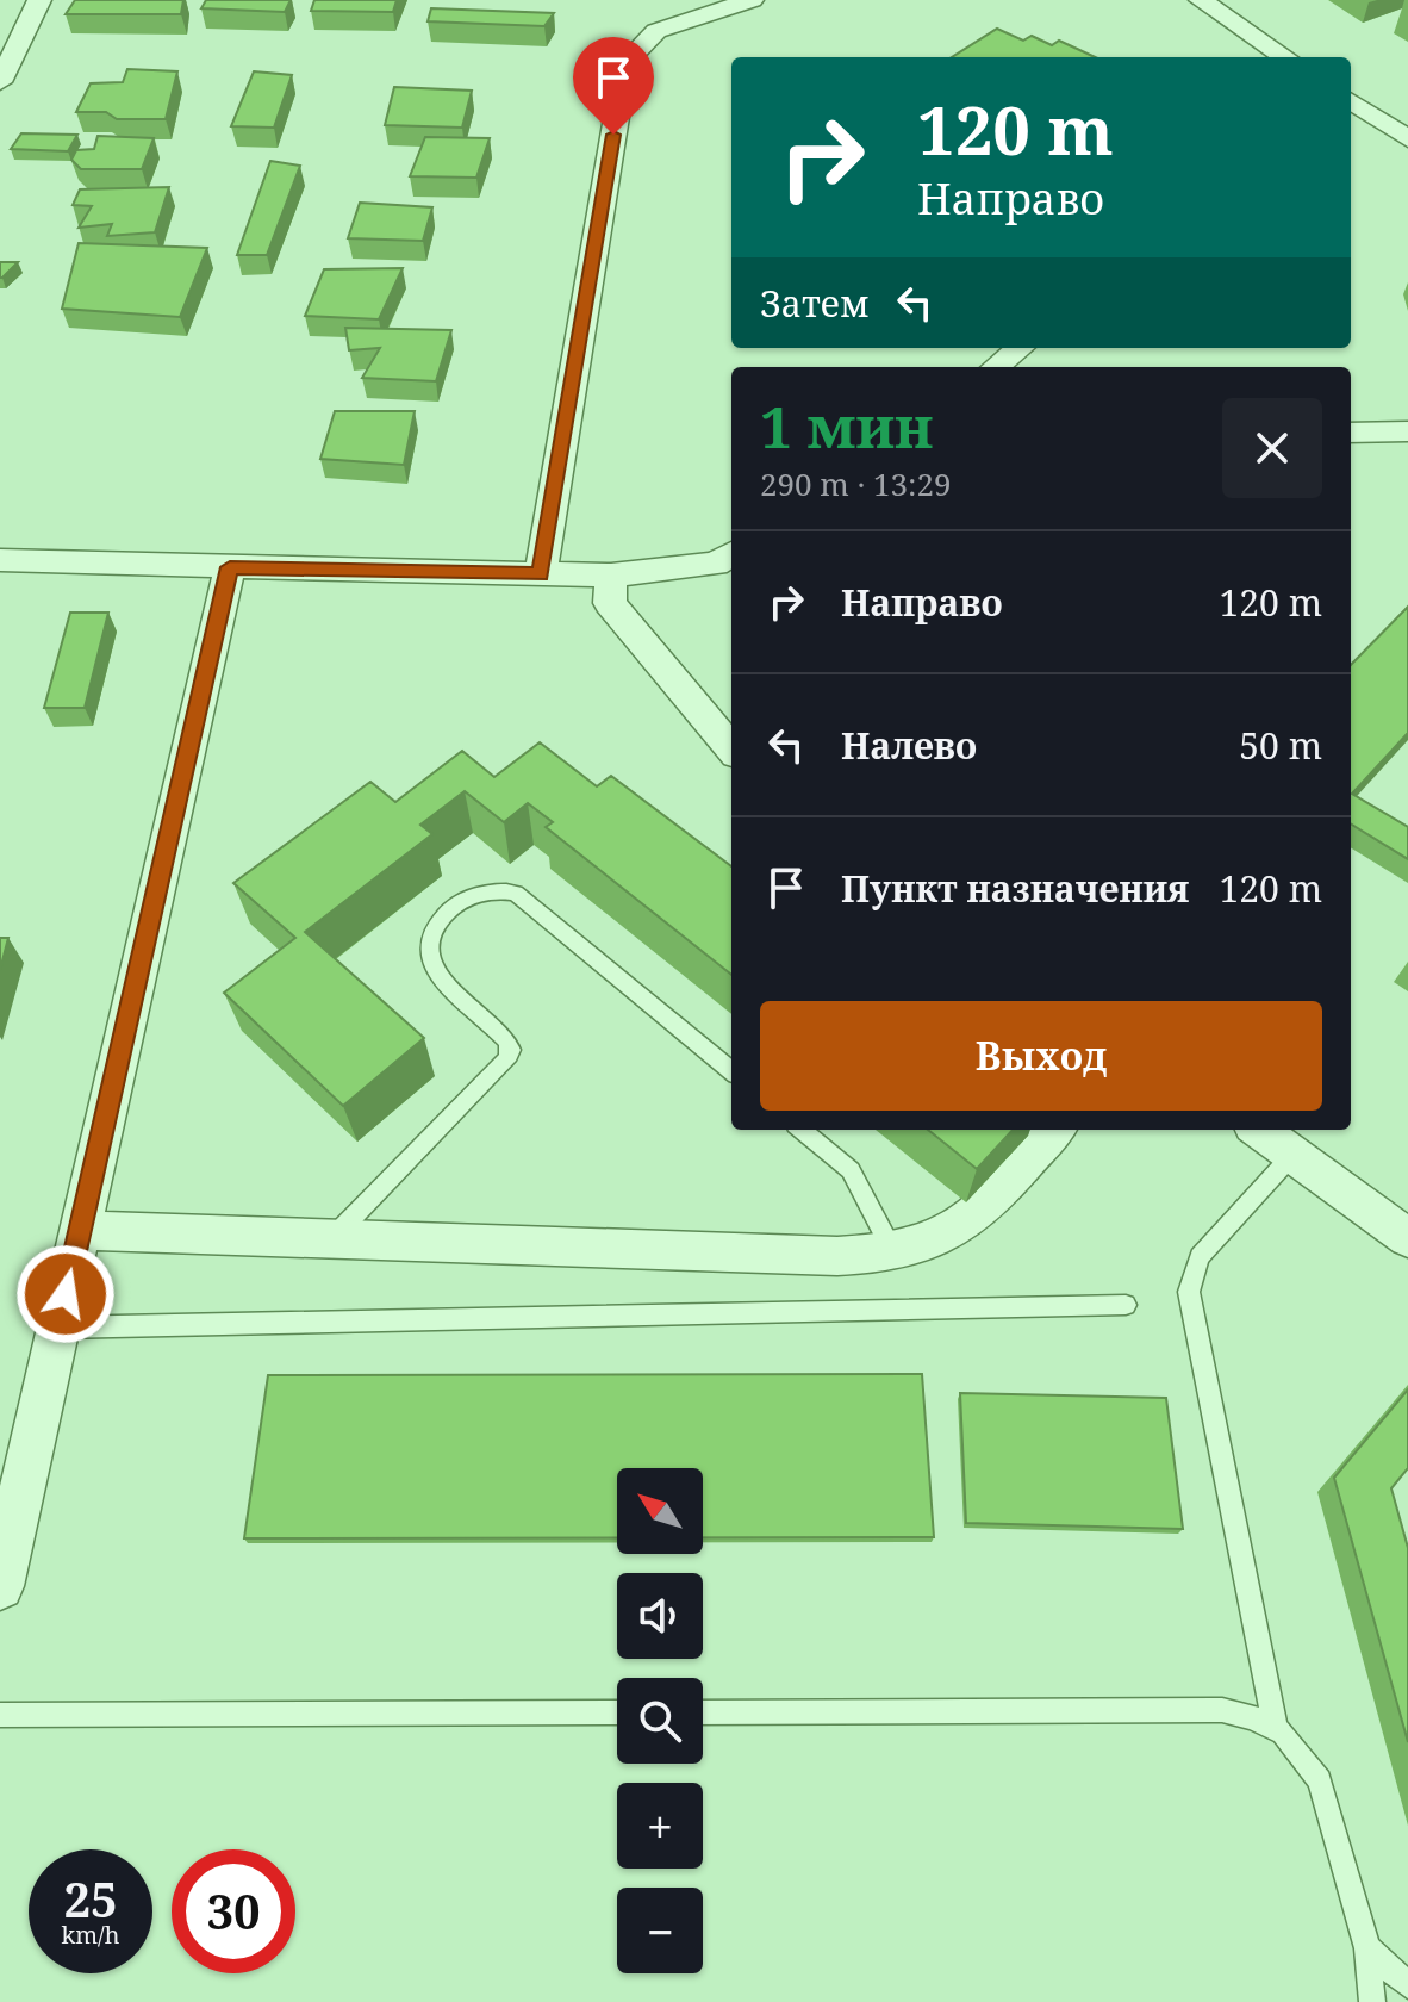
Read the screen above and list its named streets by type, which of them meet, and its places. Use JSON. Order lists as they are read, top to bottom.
{
  "north": "top left",
  "page": {
    "turn": ["120 m", "Направо"],
    "then": "Затем",
    "heading": ["1 мин", "290 m · 13:29"],
    "list": [
      {
        "name": "Направо",
        "value": "120 m"
      },
      {
        "name": "Налево",
        "value": "50 m"
      },
      {
        "name": "Пункт назначения",
        "value": "120 m"
      }
    ],
    "buttons": "Выход",
    "map_buttons": ["+", "−"],
    "speed": "25 km/h",
    "limit": "30"
  }
}
